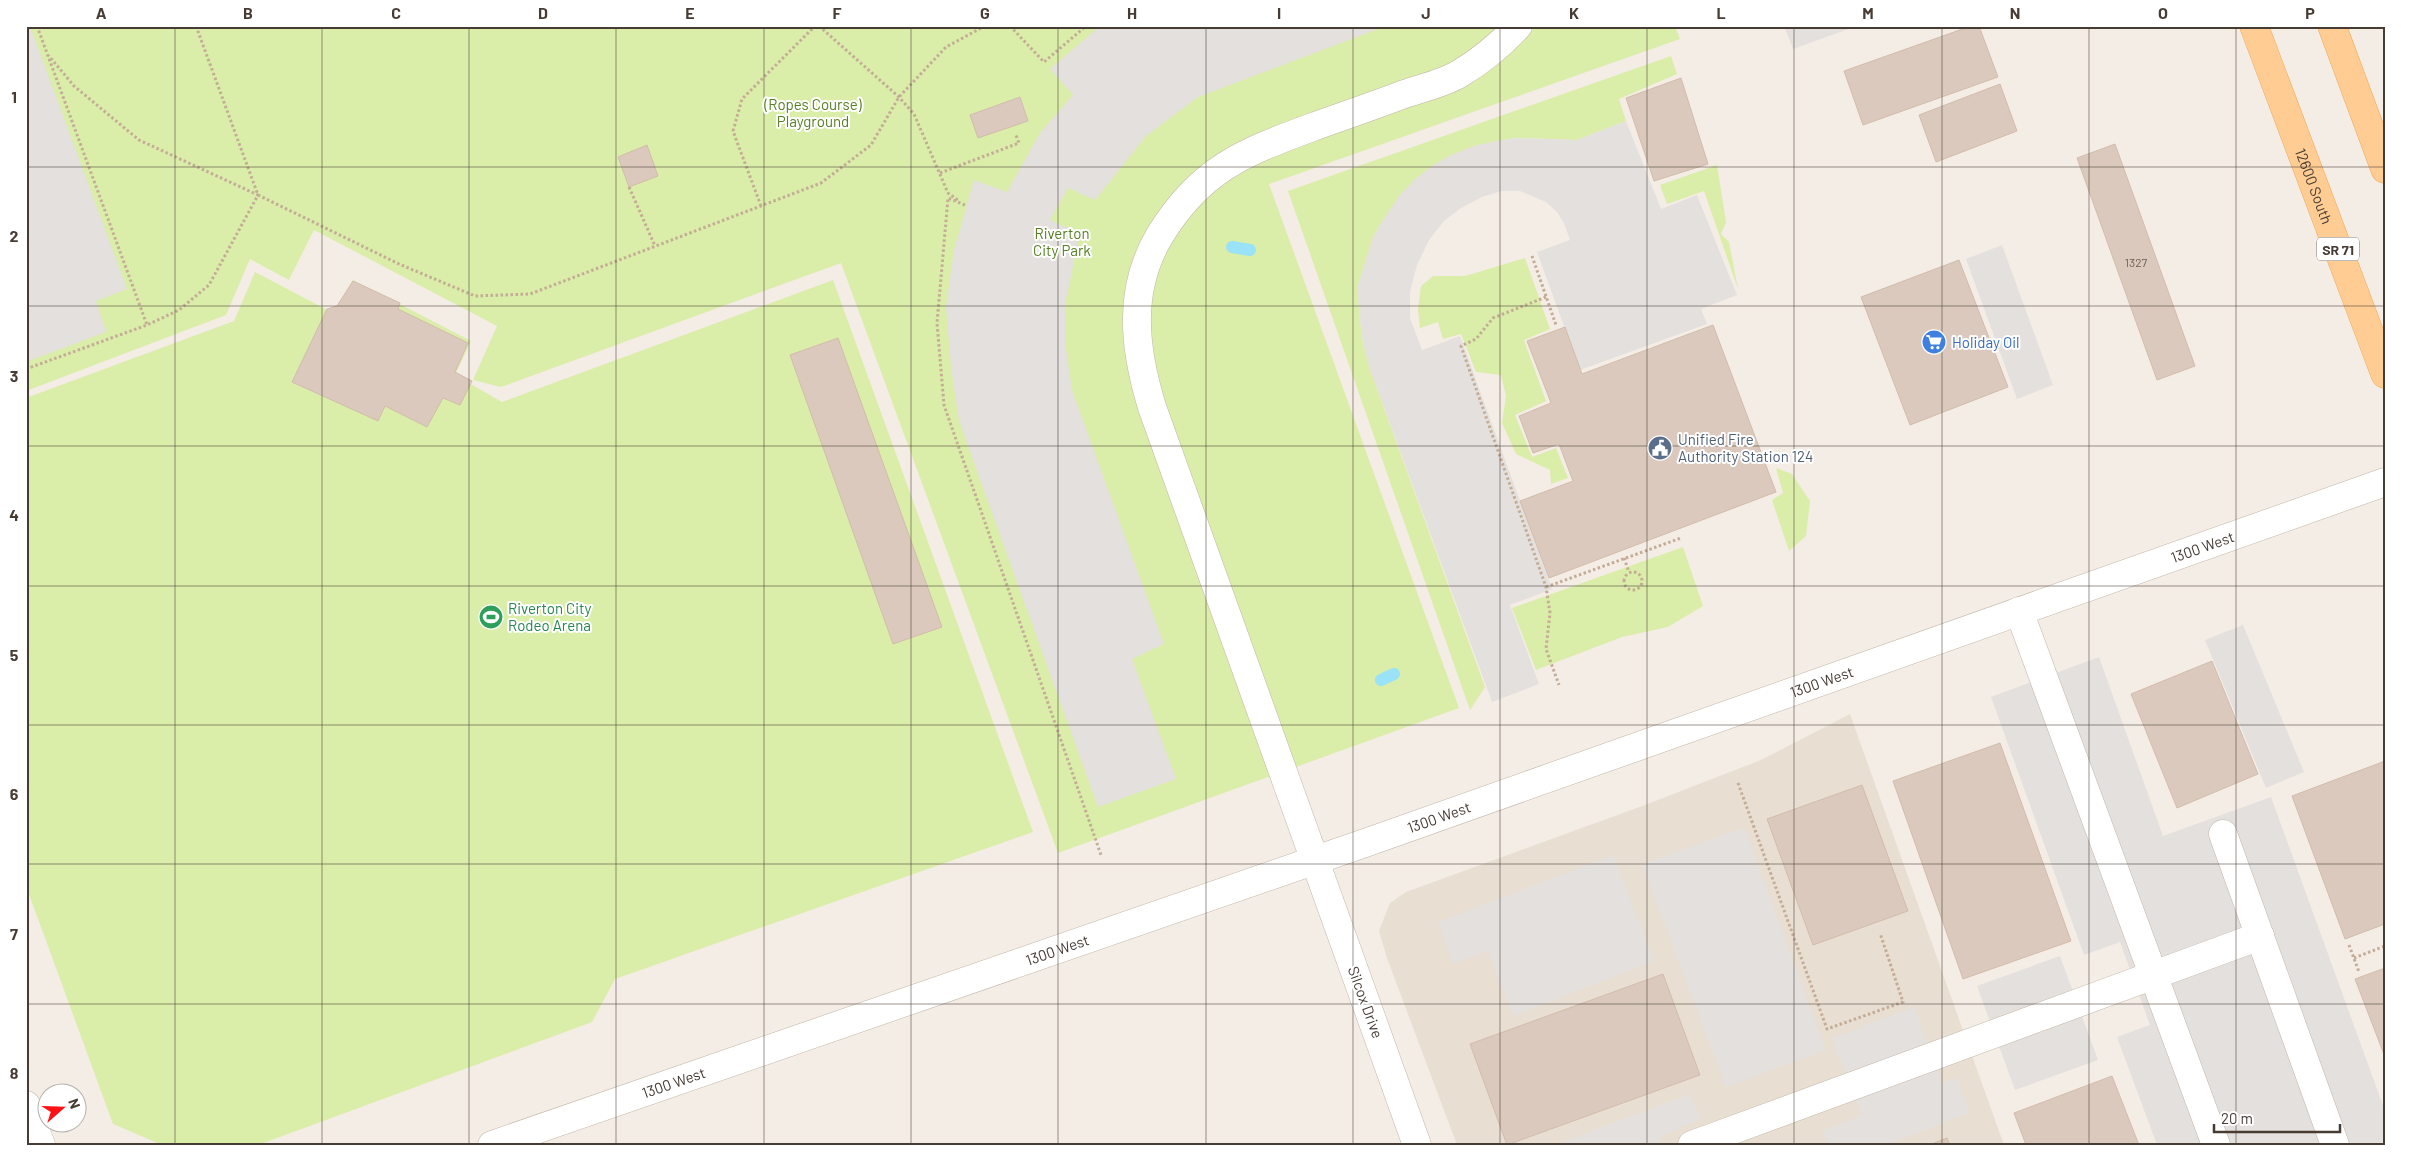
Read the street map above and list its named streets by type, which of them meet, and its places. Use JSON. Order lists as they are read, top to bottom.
{
  "streets": {
    "main road": ["12600 South", "SR 71"],
    "street": ["1300 West", "Silcox Drive"]
  },
  "crossings": [
    ["1300 West", "Silcox Drive"]
  ],
  "parks": ["(Ropes Course) Playground", "Riverton City Park"],
  "places": {
    "supermarket": ["Holiday Oil"],
    "public building": ["Unified Fire Authority Station 124"],
    "sports": ["Riverton City Rodeo Arena"]
  },
  "house_numbers": ["1327"],
  "scale_bar": "20 m",
  "north": "right",
  "grid": {
    "columns": [
      "A",
      "B",
      "C",
      "D",
      "E",
      "F",
      "G",
      "H",
      "I",
      "J",
      "K",
      "L",
      "M",
      "N",
      "O",
      "P"
    ],
    "rows": [
      "1",
      "2",
      "3",
      "4",
      "5",
      "6",
      "7",
      "8"
    ]
  }
}
